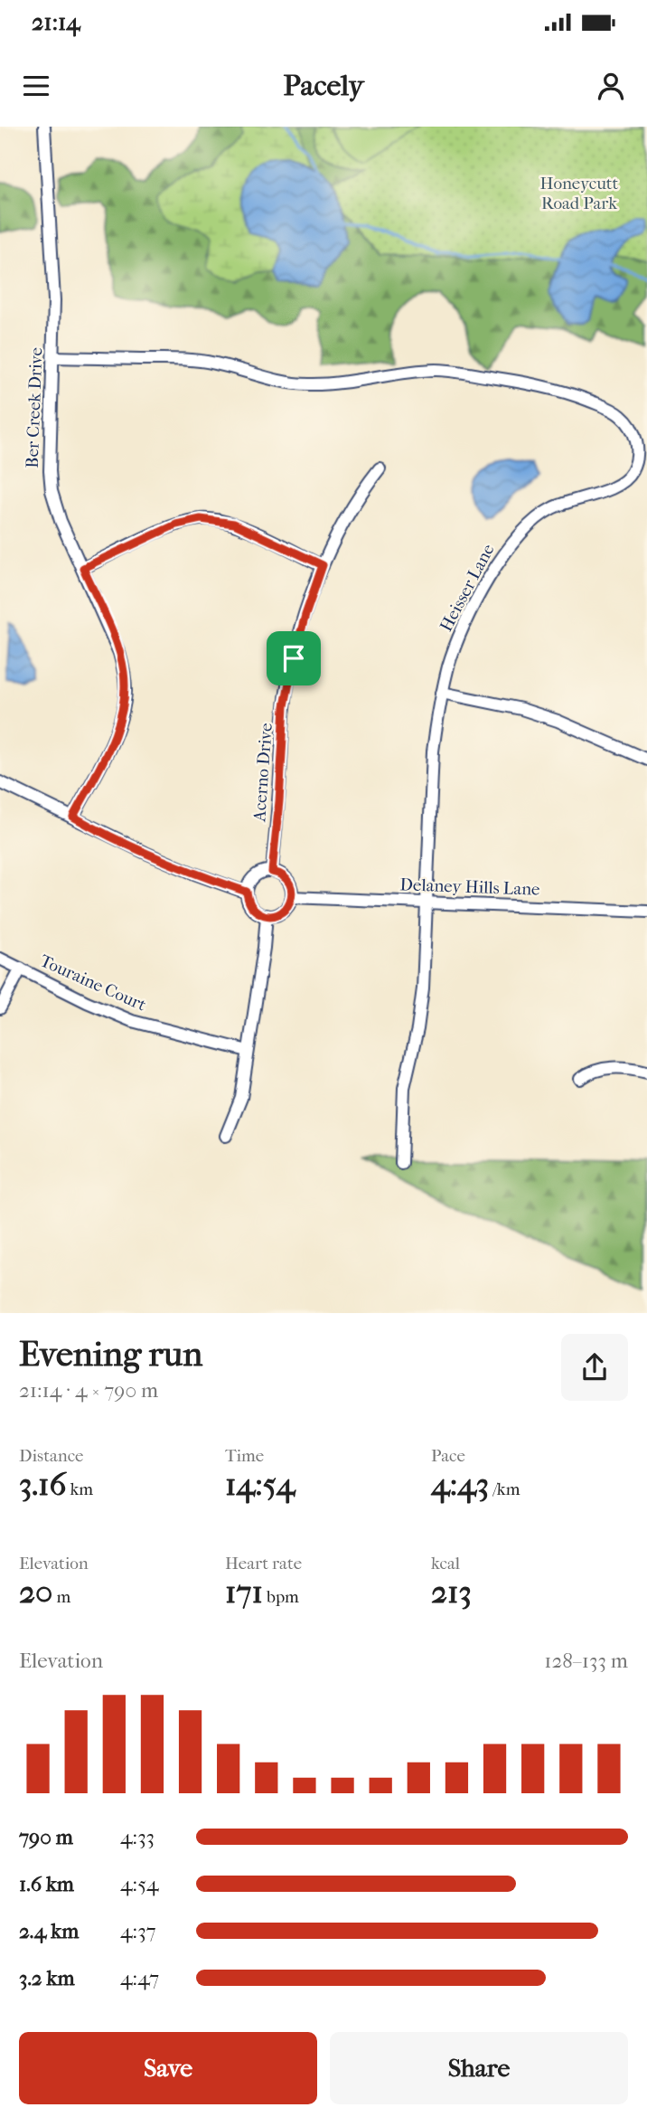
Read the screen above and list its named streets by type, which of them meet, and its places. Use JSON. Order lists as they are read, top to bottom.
{
  "streets": {
    "street": [
      "Ber Creek Drive",
      "Heisser Lane",
      "Acerno Drive",
      "Delaney Hills Lane",
      "Touraine Court"
    ]
  },
  "crossings": [
    ["Ber Creek Drive", "Heisser Lane"],
    ["Heisser Lane", "Delaney Hills Lane"],
    ["Acerno Drive", "Delaney Hills Lane"]
  ],
  "parks": ["Honeycutt Road Park"],
  "page": {
    "status": "21:14",
    "header": "Pacely",
    "heading": ["Evening run", "21:14 · 4 × 790 m"],
    "stats": [
      ["Distance", "3.16 km"],
      ["Time", "14:54"],
      ["Pace", "4:43 /km"],
      ["Elevation", "20 m"],
      ["Heart rate", "171 bpm"],
      ["kcal", "213"]
    ],
    "chart": ["Elevation", "128–133 m"],
    "list": [
      {
        "name": "790 m",
        "note": "4:33"
      },
      {
        "name": "1.6 km",
        "note": "4:54"
      },
      {
        "name": "2.4 km",
        "note": "4:37"
      },
      {
        "name": "3.2 km",
        "note": "4:47"
      }
    ],
    "buttons": ["Save", "Share"]
  }
}
